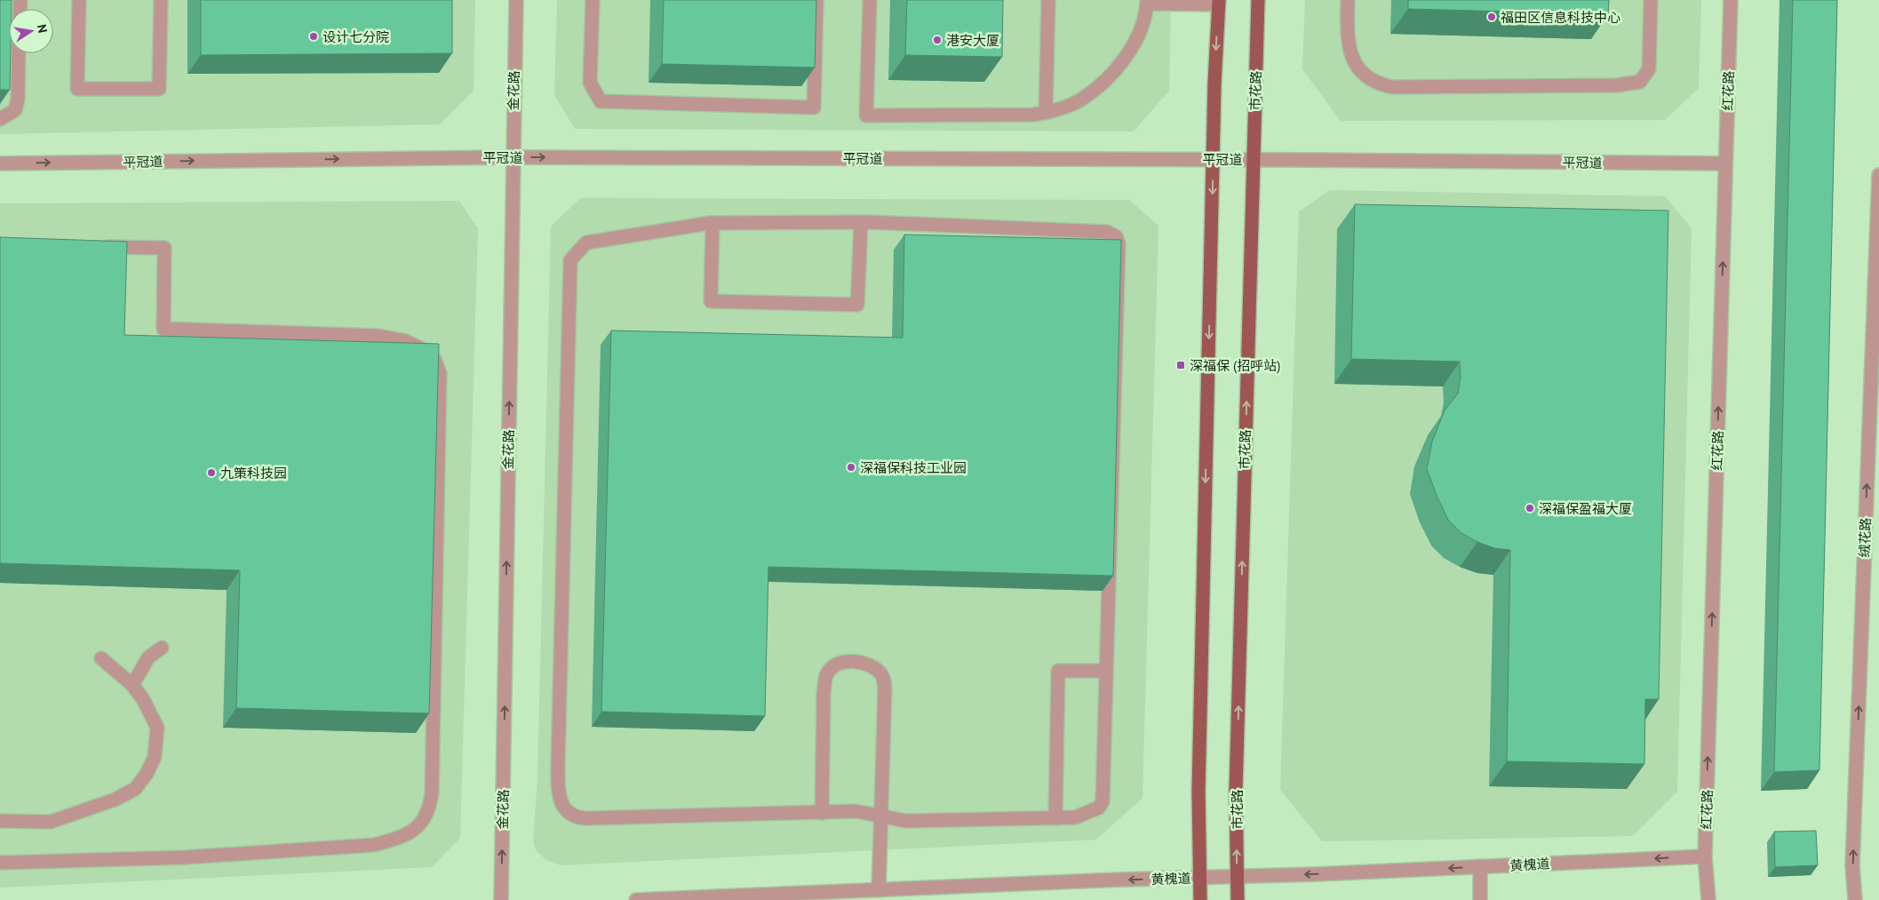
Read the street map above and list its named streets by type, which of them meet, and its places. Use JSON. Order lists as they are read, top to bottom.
{
  "streets": {
    "main road": ["市花路"],
    "street": [
      "金花路",
      "红花路",
      "平冠道",
      "绒花路",
      "黄槐道"
    ]
  },
  "crossings": [
    ["金花路", "平冠道"],
    ["市花路", "平冠道"],
    ["市花路", "黄槐道"],
    ["红花路", "平冠道"],
    ["红花路", "黄槐道"]
  ],
  "one_way": [
    "金花路",
    "红花路",
    "平冠道",
    "绒花路",
    "黄槐道"
  ],
  "places": {
    "other": [
      "福田区信息科技中心",
      "设计七分院",
      "港安大厦",
      "深福保科技工业园",
      "九策科技园",
      "深福保盈福大厦"
    ],
    "transit": ["深福保 (招呼站)"]
  },
  "north": "right"
}
